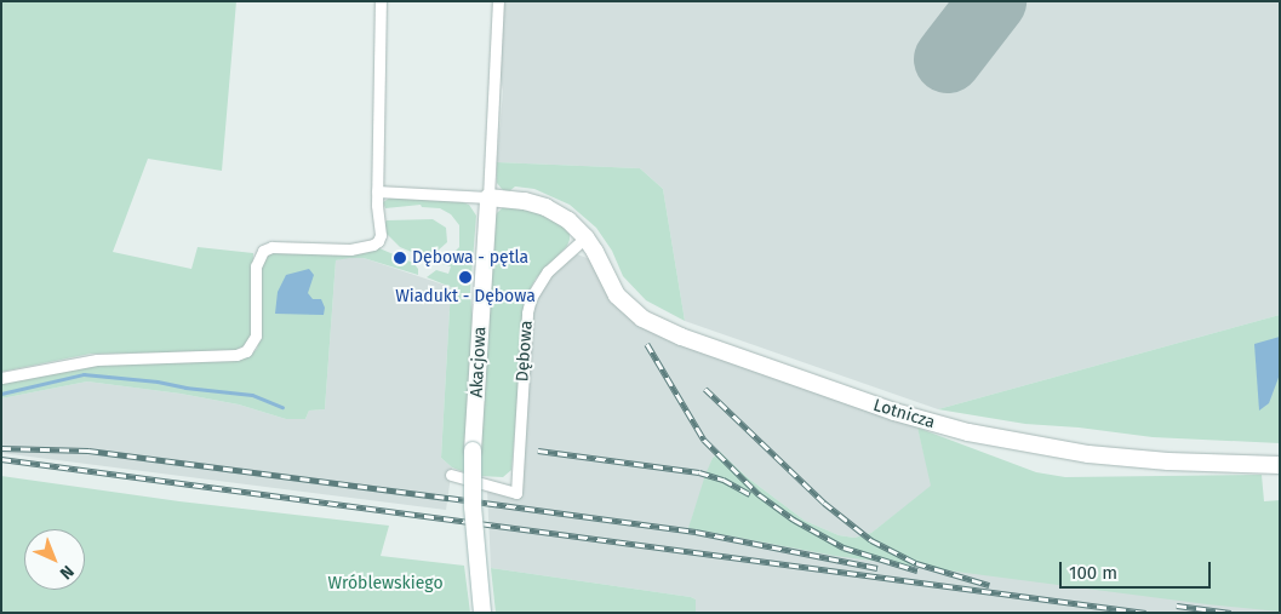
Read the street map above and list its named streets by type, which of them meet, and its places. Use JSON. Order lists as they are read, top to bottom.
{
  "streets": {
    "street": ["Dębowa", "Akacjowa", "Lotnicza"]
  },
  "crossings": [
    ["Dębowa", "Lotnicza"]
  ],
  "parks": ["Wróblewskiego"],
  "places": ["Dębowa - pętla", "Wiadukt - Dębowa"],
  "scale_bar": "100 m",
  "north": "bottom right"
}
